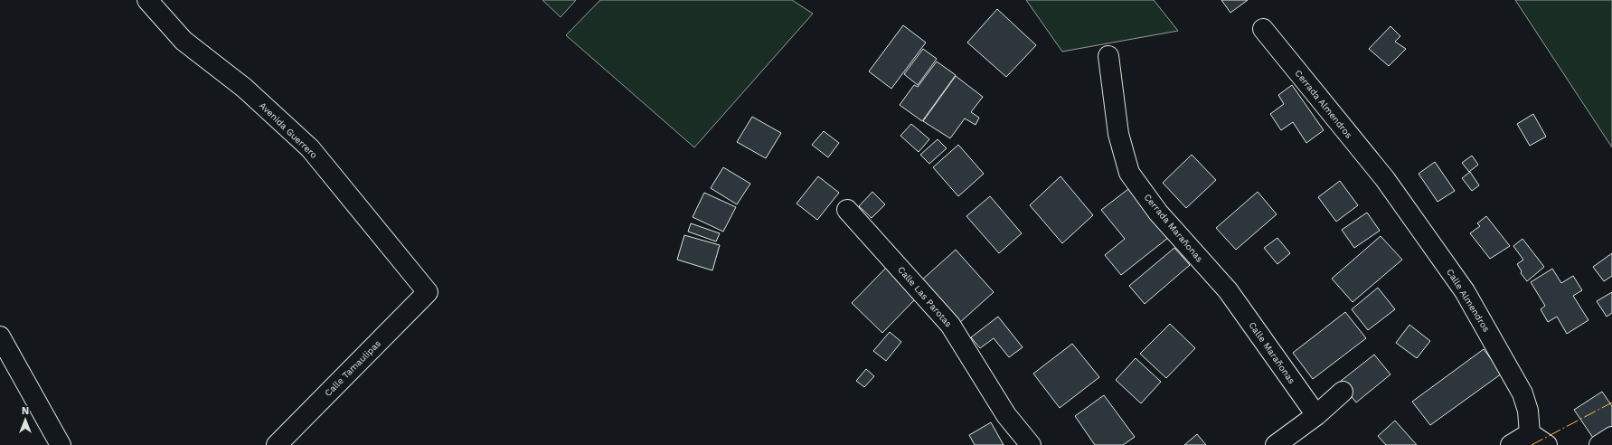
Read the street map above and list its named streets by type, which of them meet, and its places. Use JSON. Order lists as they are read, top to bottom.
{
  "streets": {
    "street": [
      "Cerrada Almendros",
      "Avenida Guerrero",
      "Cerrada Marañonas",
      "Calle Las Parotas",
      "Calle Almendros",
      "Calle Marañonas",
      "Calle Tamaulipas"
    ]
  },
  "crossings": [
    ["Cerrada Almendros", "Calle Almendros"],
    ["Avenida Guerrero", "Calle Tamaulipas"],
    ["Cerrada Marañonas", "Calle Marañonas"]
  ],
  "north": "top"
}
